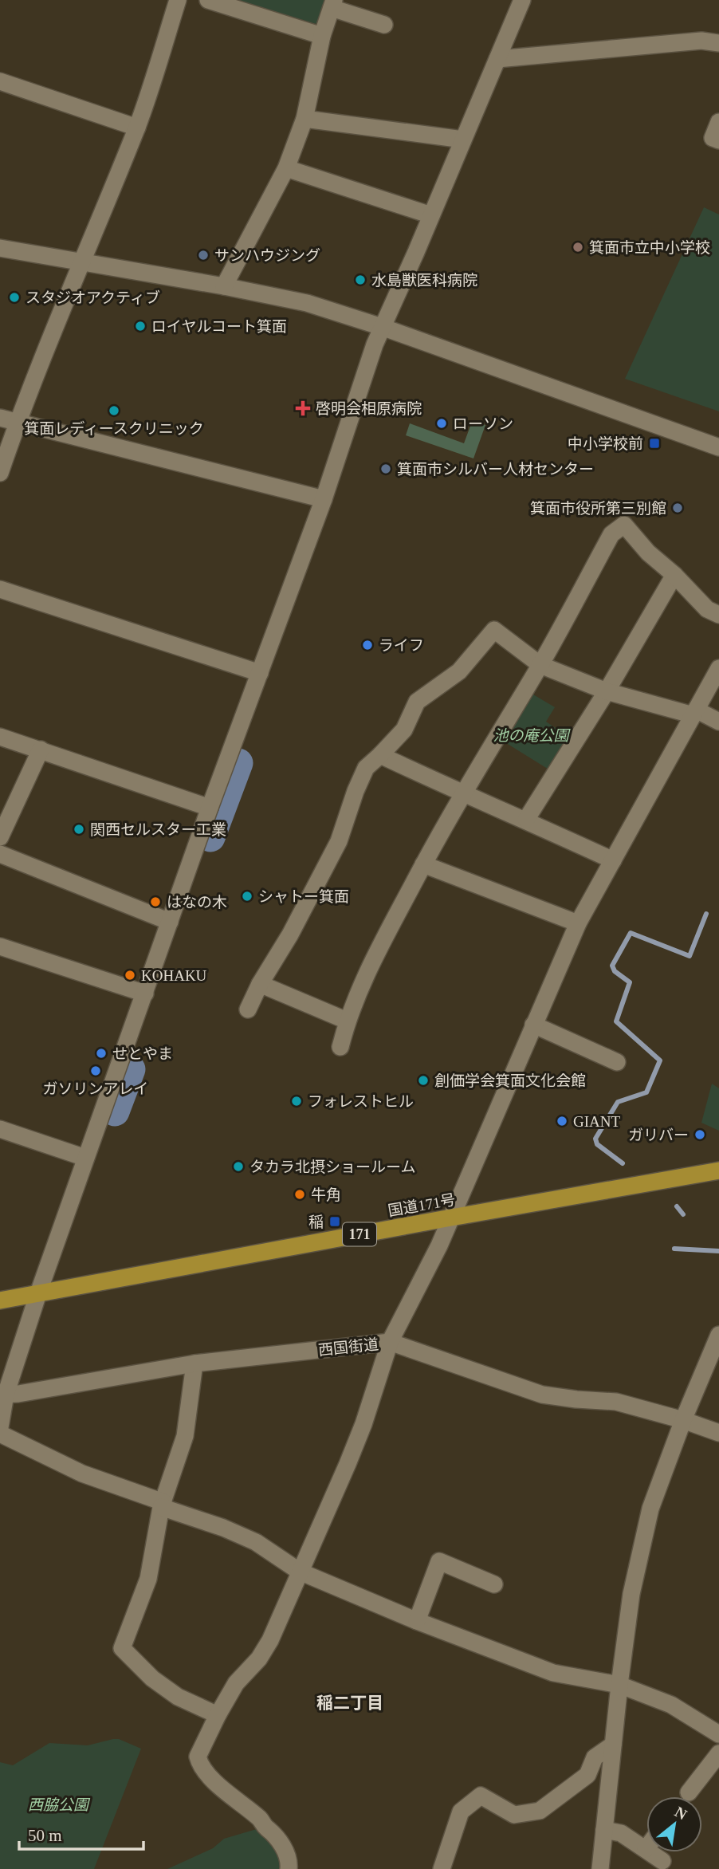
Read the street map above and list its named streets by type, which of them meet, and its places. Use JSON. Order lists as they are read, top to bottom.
{
  "streets": {
    "highway": ["国道171号", "171"],
    "street": ["西国街道"]
  },
  "districts": ["稲二丁目"],
  "parks": ["池の庵公園", "西脇公園"],
  "places": {
    "other": [
      "箕面市立中小学校",
      "サンハウジング",
      "水島獣医科病院",
      "スタジオアクティブ",
      "ロイヤルコート箕面",
      "箕面レディースクリニック",
      "ローソン",
      "箕面市シルバー人材センター",
      "箕面市役所第三別館",
      "ライフ",
      "関西セルスター工業",
      "シャトー箕面",
      "はなの木",
      "KOHAKU",
      "せとやま",
      "ガソリンアレイ",
      "創価学会箕面文化会館",
      "フォレストヒル",
      "GIANT",
      "ガリバー",
      "タカラ北摂ショールーム",
      "牛角"
    ],
    "health": ["啓明会相原病院"],
    "transit": ["中小学校前", "稲"]
  },
  "scale_bar": "50 m",
  "north": "top right"
}
